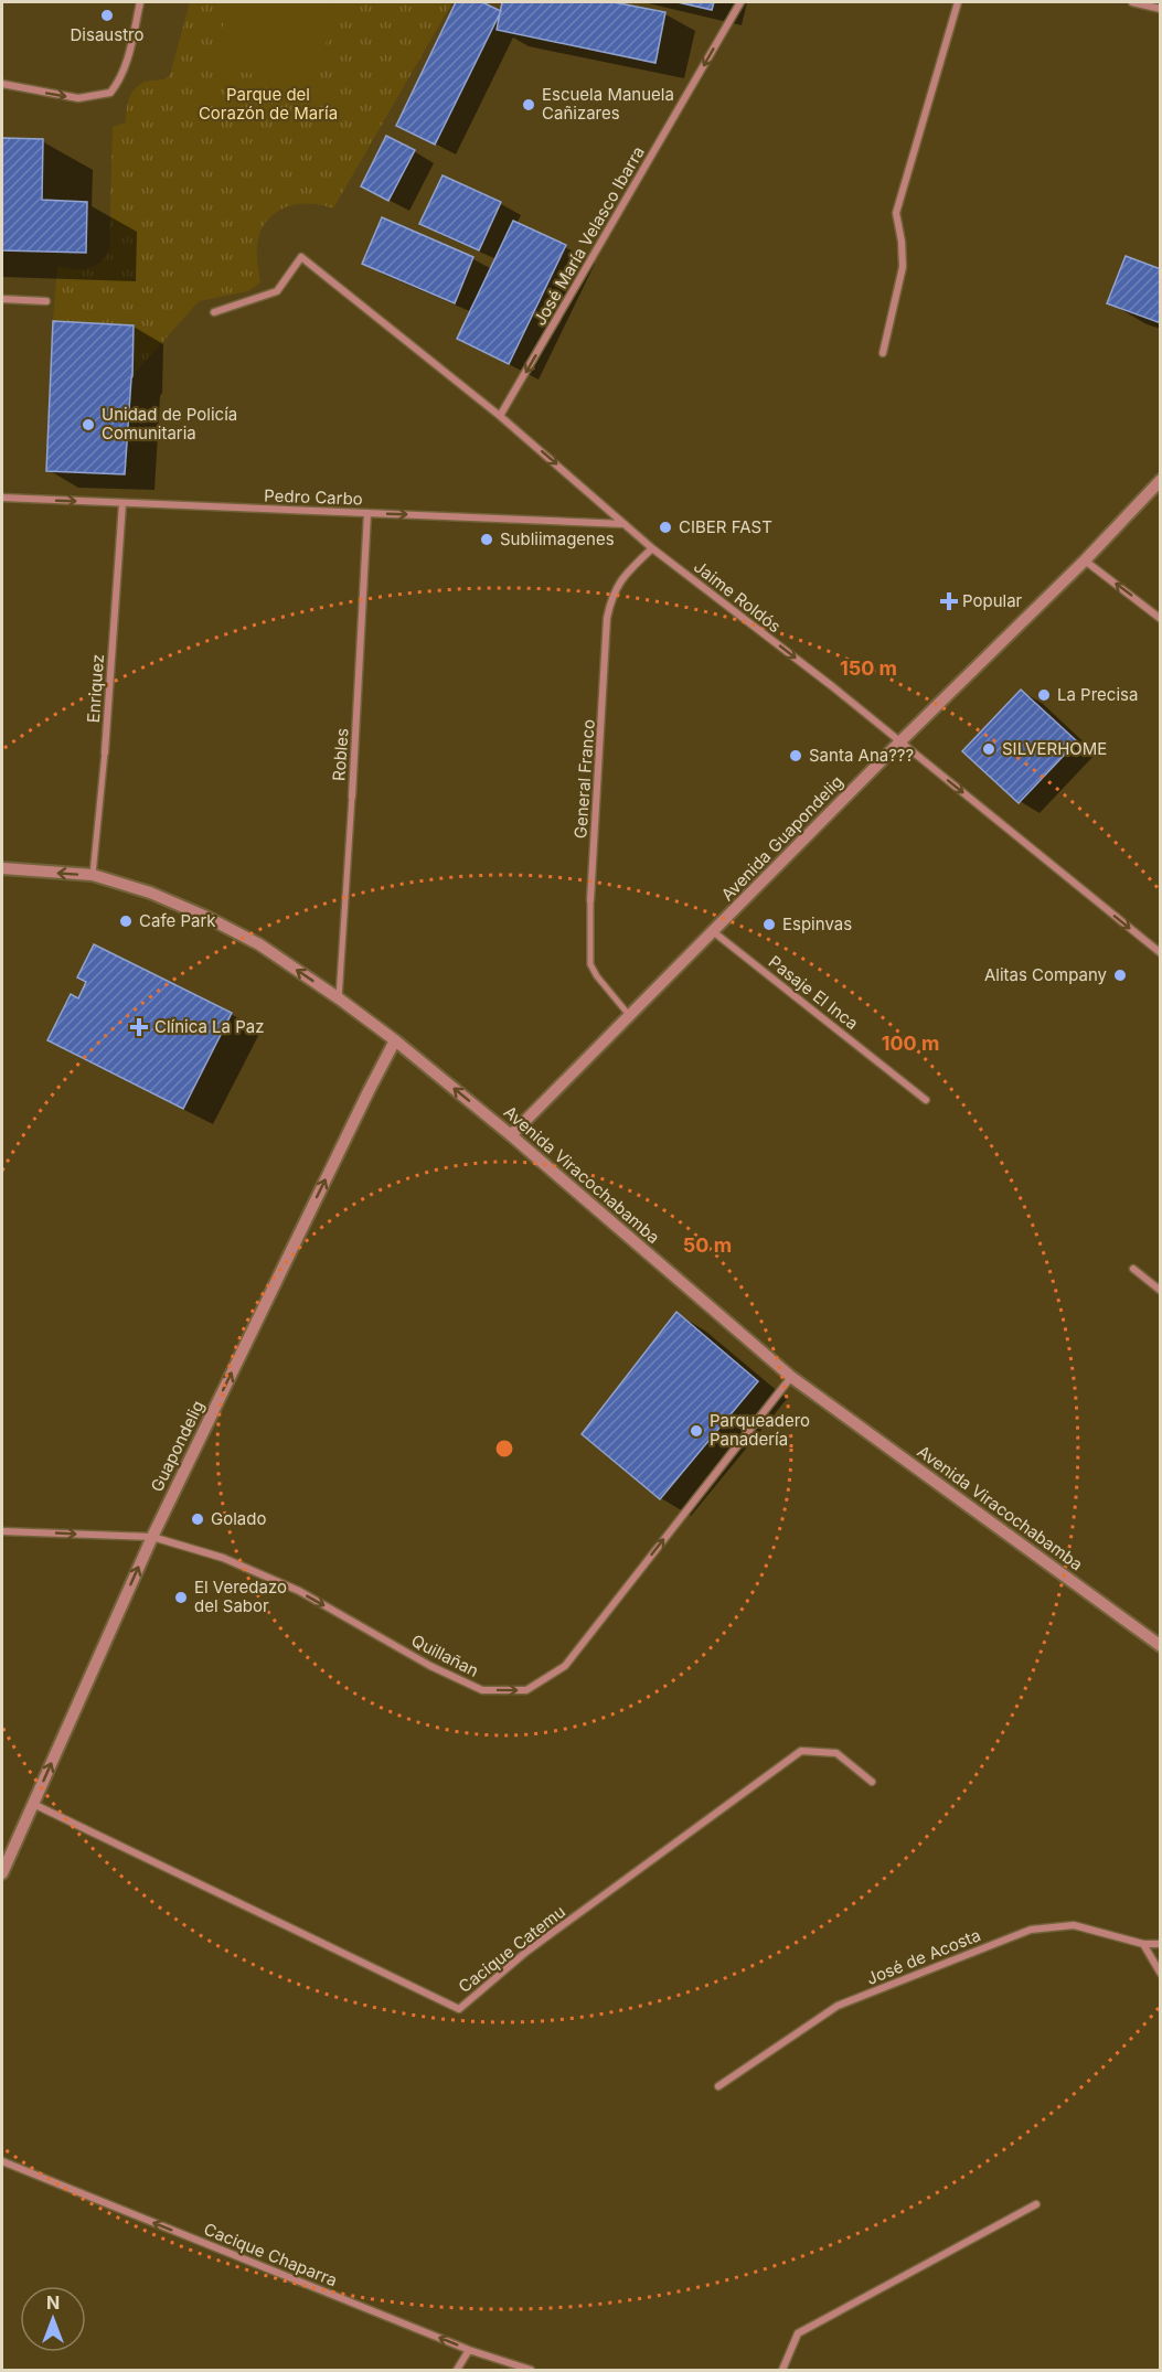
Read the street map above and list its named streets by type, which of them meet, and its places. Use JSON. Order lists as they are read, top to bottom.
{
  "streets": {
    "street": [
      "José María Velasco Ibarra",
      "Pedro Carbo",
      "Jaime Roldós",
      "Enriquez",
      "Robles",
      "General Franco",
      "Avenida Guapondelig",
      "Pasaje El Inca",
      "Avenida Viracochabamba",
      "Guapondelig",
      "Quillañan",
      "Cacique Catemu",
      "José de Acosta",
      "Cacique Chaparra"
    ]
  },
  "crossings": [
    ["José María Velasco Ibarra", "Jaime Roldós"],
    ["Pedro Carbo", "Jaime Roldós"],
    ["Pedro Carbo", "Enriquez"],
    ["Pedro Carbo", "Robles"],
    ["Jaime Roldós", "General Franco"],
    ["Jaime Roldós", "Avenida Guapondelig"],
    ["Enriquez", "Avenida Viracochabamba"],
    ["Robles", "Avenida Viracochabamba"],
    ["General Franco", "Avenida Guapondelig"],
    ["Avenida Guapondelig", "Pasaje El Inca"],
    ["Avenida Guapondelig", "Avenida Viracochabamba"],
    ["Avenida Viracochabamba", "Guapondelig"],
    ["Avenida Viracochabamba", "Quillañan"],
    ["Guapondelig", "Quillañan"],
    ["Guapondelig", "Cacique Catemu"]
  ],
  "one_way": [
    "José María Velasco Ibarra",
    "Pedro Carbo",
    "Jaime Roldós",
    "Avenida Viracochabamba",
    "Guapondelig",
    "Quillañan",
    "Cacique Chaparra"
  ],
  "parks": ["Parque del Corazón de María"],
  "places": {
    "other": [
      "Disaustro",
      "Escuela Manuela Cañizares",
      "Unidad de Policía Comunitaria",
      "CIBER FAST",
      "Subliimagenes",
      "La Precisa",
      "SILVERHOME",
      "Santa Ana???",
      "Cafe Park",
      "Espinvas",
      "Alitas Company",
      "Parqueadero Panadería",
      "Golado",
      "El Veredazo del Sabor"
    ],
    "health": ["Popular", "Clínica La Paz"]
  },
  "north": "top",
  "rings": ["150 m", "100 m", "50 m"]
}
